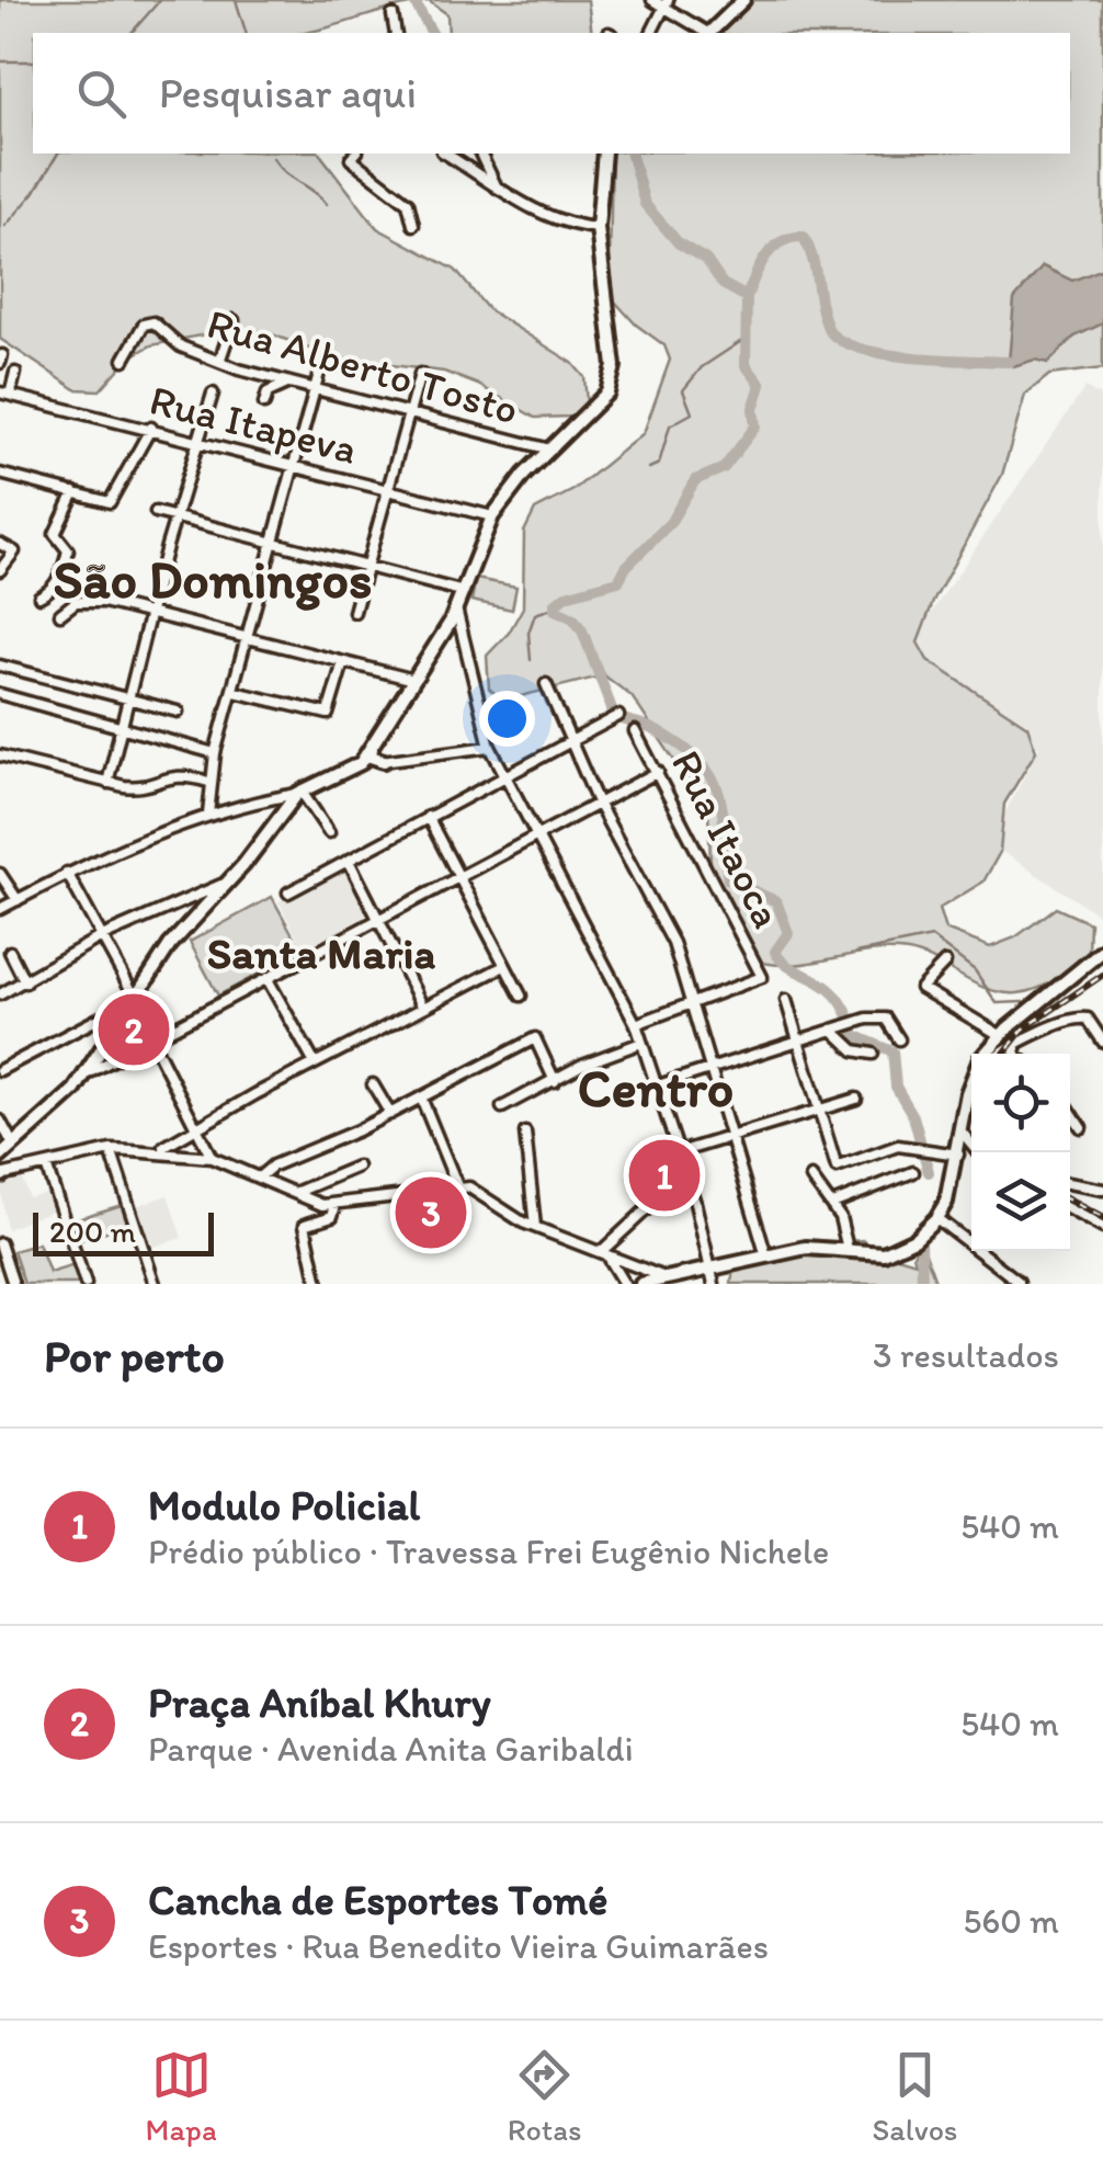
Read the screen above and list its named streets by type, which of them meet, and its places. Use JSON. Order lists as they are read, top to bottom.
{
  "streets": {
    "street": ["Rua Alberto Tosto", "Rua Itapeva", "Rua Itaoca"]
  },
  "districts": ["São Domingos", "Santa Maria", "Centro"],
  "scale_bar": "200 m",
  "page": {
    "search": "Pesquisar aqui",
    "pins": ["2", "1", "3"],
    "scale": "200 m",
    "heading": ["Por perto", "3 resultados"],
    "list": [
      {
        "mark": "1",
        "name": "Modulo Policial",
        "note": "Prédio público · Travessa Frei Eugênio Nichele",
        "value": "540 m"
      },
      {
        "mark": "2",
        "name": "Praça Aníbal Khury",
        "note": "Parque · Avenida Anita Garibaldi",
        "value": "540 m"
      },
      {
        "mark": "3",
        "name": "Cancha de Esportes Tomé",
        "note": "Esportes · Rua Benedito Vieira Guimarães",
        "value": "560 m"
      }
    ],
    "nav": ["Mapa", "Rotas", "Salvos"]
  }
}
